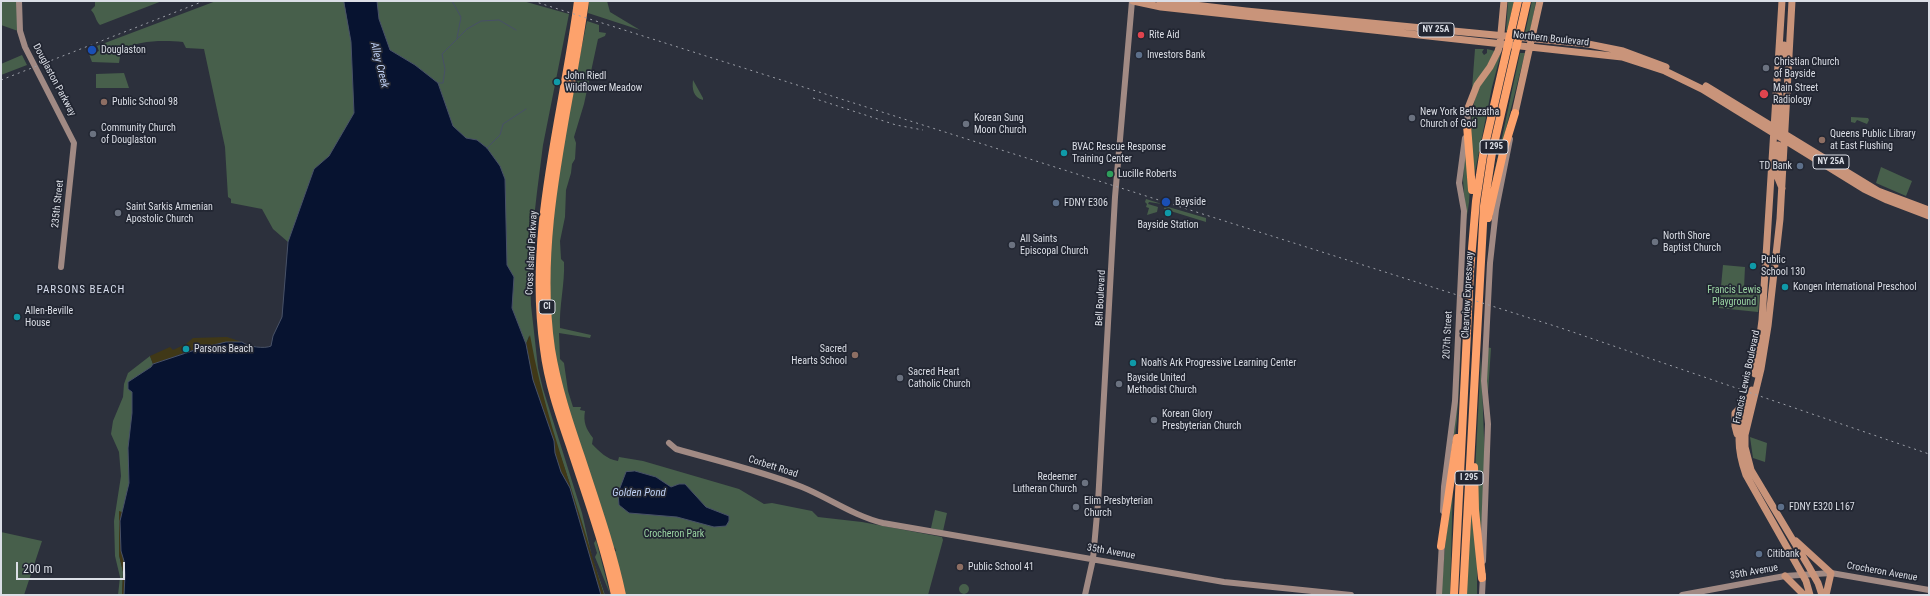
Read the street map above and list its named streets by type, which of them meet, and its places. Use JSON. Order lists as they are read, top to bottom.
{
  "streets": {
    "highway": [
      "I 295",
      "Cross Island Parkway",
      "Clearview Expressway",
      "CI"
    ],
    "main road": ["NY 25A", "Northern Boulevard", "Francis Lewis Boulevard"],
    "street": [
      "Douglaston Parkway",
      "235th Street",
      "Bell Boulevard",
      "207th Street",
      "Corbett Road",
      "35th Avenue",
      "Crocheron Avenue"
    ]
  },
  "crossings": [
    ["Northern Boulevard", "Bell Boulevard"],
    ["Northern Boulevard", "Francis Lewis Boulevard"],
    ["Douglaston Parkway", "235th Street"],
    ["Bell Boulevard", "35th Avenue"],
    ["Francis Lewis Boulevard", "35th Avenue"],
    ["Corbett Road", "35th Avenue"],
    ["35th Avenue", "Crocheron Avenue"]
  ],
  "districts": ["PARSONS BEACH"],
  "water": ["Alley Creek", "Golden Pond"],
  "parks": ["Francis Lewis Playground", "Crocheron Park"],
  "places": [
    "Rite Aid",
    "Douglaston",
    "Investors Bank",
    "Christian Church of Bayside",
    "John Riedl Wildflower Meadow",
    "Main Street Radiology",
    "Public School 98",
    "New York Bethzatha Church of God",
    "Korean Sung Moon Church",
    "Community Church of Douglaston",
    "Queens Public Library at East Flushing",
    "BVAC Rescue Response Training Center",
    "TD Bank",
    "Lucille Roberts",
    "Bayside",
    "FDNY E306",
    "Saint Sarkis Armenian Apostolic Church",
    "Bayside Station",
    "North Shore Baptist Church",
    "All Saints Episcopal Church",
    "Public School 130",
    "Kongen International Preschool",
    "Allen-Beville House",
    "Parsons Beach",
    "Sacred Hearts School",
    "Noah's Ark Progressive Learning Center",
    "Sacred Heart Catholic Church",
    "Bayside United Methodist Church",
    "Korean Glory Presbyterian Church",
    "Redeemer Lutheran Church",
    "Elim Presbyterian Church",
    "FDNY E320 L167",
    "Citibank",
    "Public School 41"
  ],
  "scale_bar": "200 m"
}
